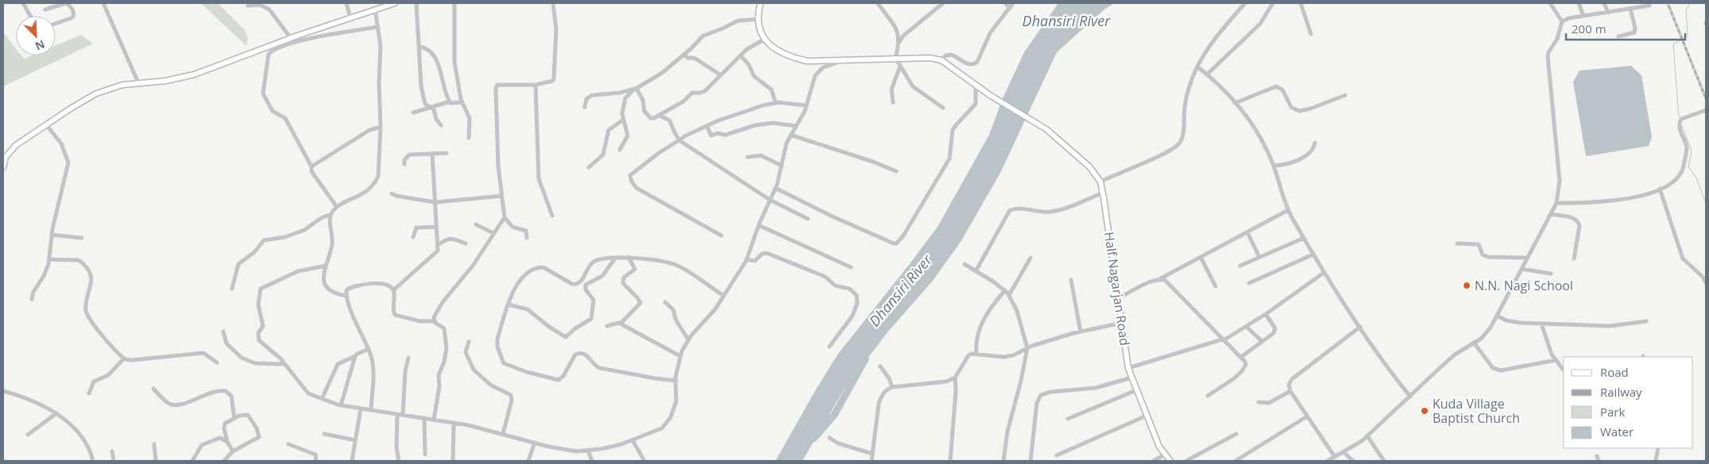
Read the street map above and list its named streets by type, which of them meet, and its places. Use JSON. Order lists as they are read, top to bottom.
{
  "streets": {
    "main road": ["Half Nagarjan Road"]
  },
  "water": ["Dhansiri River"],
  "places": ["N.N. Nagi School", "Kuda Village Baptist Church"],
  "legend": [
    "Road",
    "Railway",
    "Park",
    "Water"
  ],
  "scale_bar": "200 m",
  "north": "bottom right"
}
